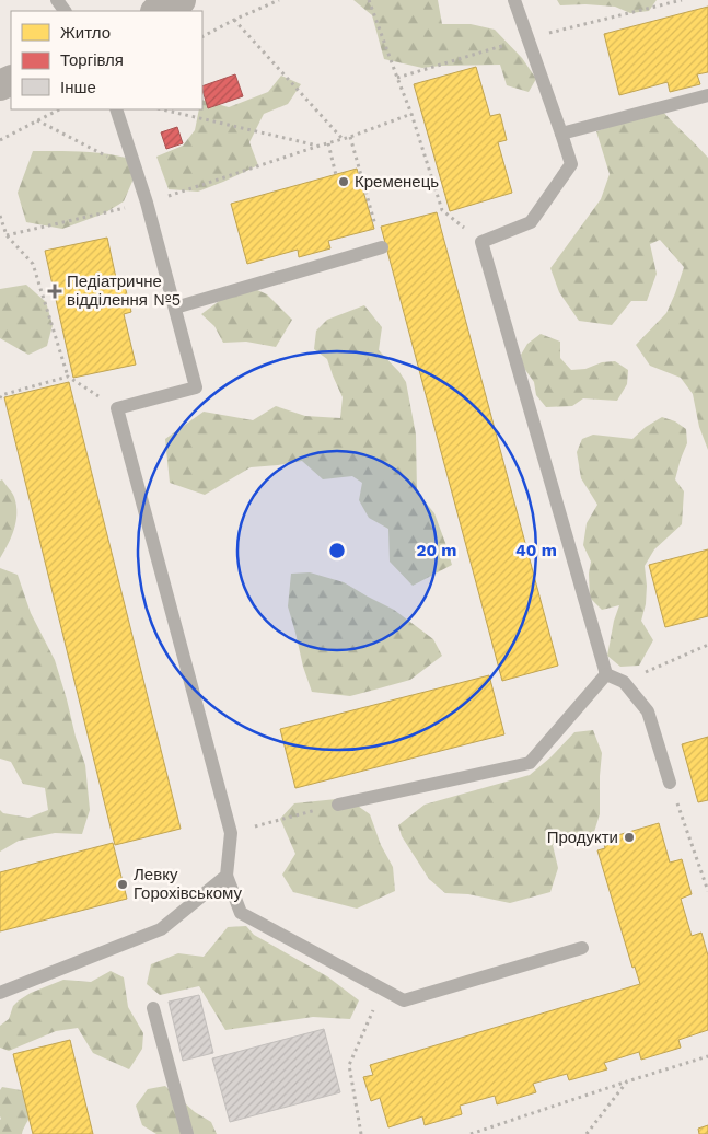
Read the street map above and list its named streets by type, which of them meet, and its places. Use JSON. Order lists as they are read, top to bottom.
{
  "places": {
    "other": ["Кременець", "Продукти", "Левку Горохівському"],
    "health": ["Педіатричне відділення №5"]
  },
  "legend": ["Житло", "Торгівля", "Інше"],
  "rings": ["20 m", "40 m"]
}
